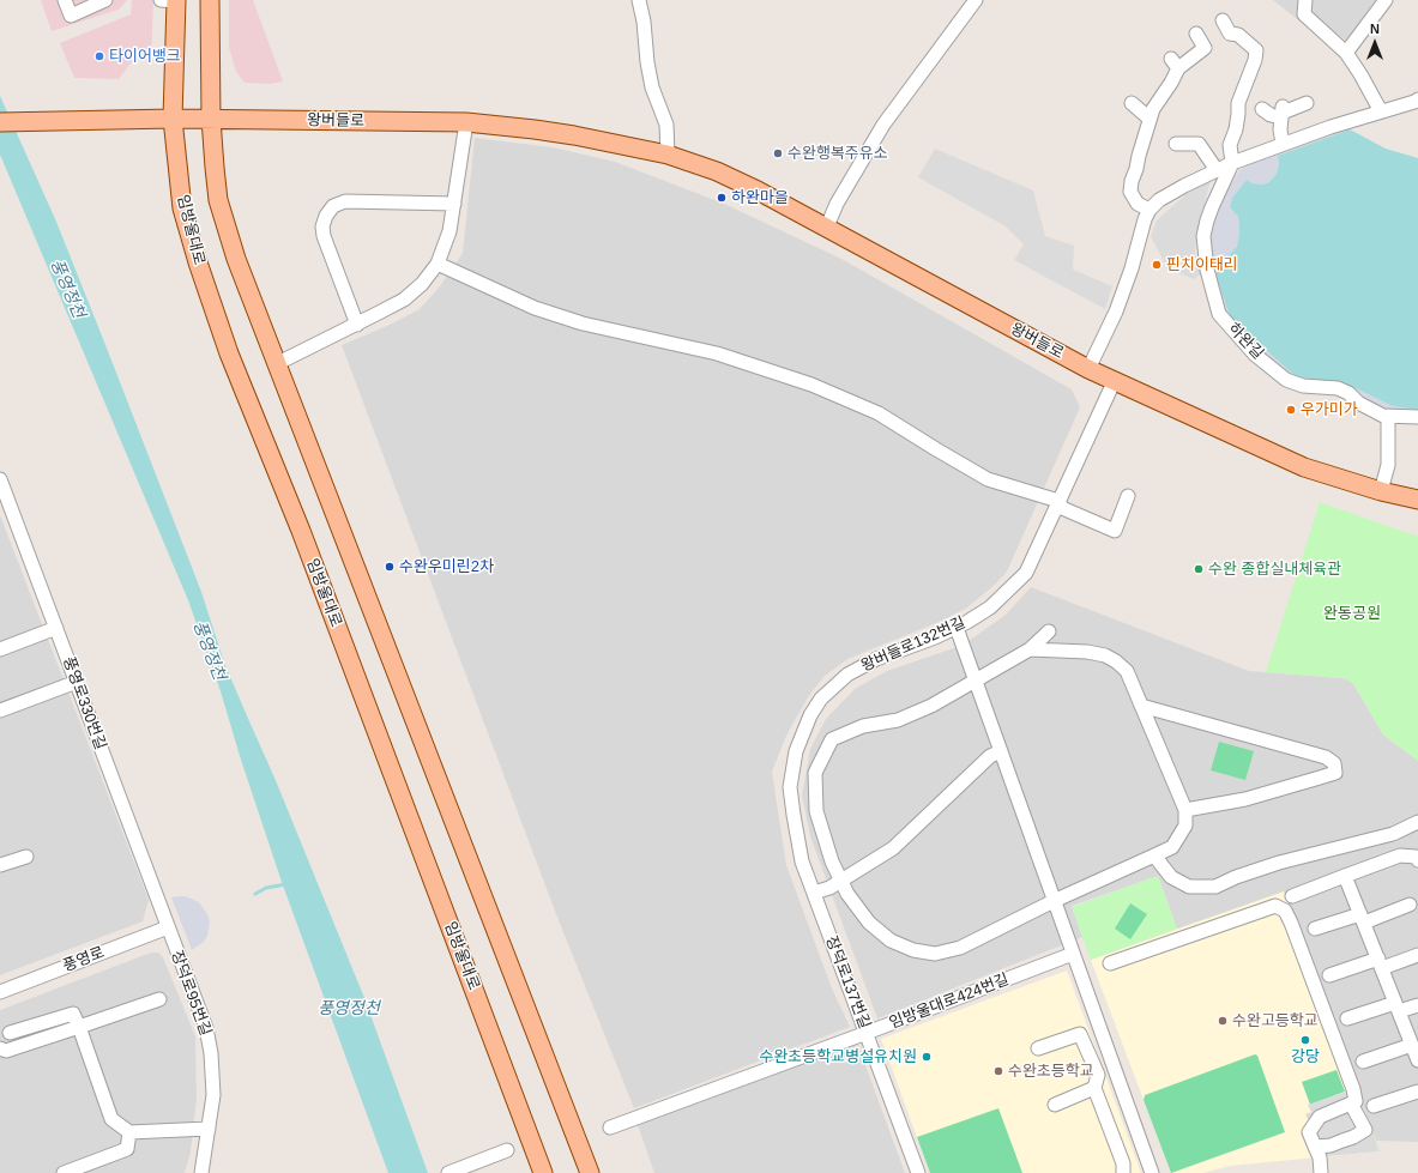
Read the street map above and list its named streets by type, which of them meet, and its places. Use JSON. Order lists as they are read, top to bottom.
{
  "streets": {
    "main road": ["왕버들로", "임방울대로"],
    "street": [
      "하완길",
      "왕버들로132번길",
      "풍영로330번길",
      "풍영로",
      "장덕로137번길",
      "장덕로95번길",
      "임방울대로424번길"
    ]
  },
  "crossings": [
    ["왕버들로", "임방울대로"],
    ["왕버들로", "왕버들로132번길"],
    ["왕버들로132번길", "장덕로137번길"],
    ["풍영로330번길", "풍영로"],
    ["풍영로330번길", "장덕로95번길"],
    ["풍영로", "장덕로95번길"],
    ["장덕로137번길", "임방울대로424번길"]
  ],
  "water": ["풍영정천"],
  "parks": ["완동공원"],
  "places": [
    "타이어뱅크",
    "수완행복주유소",
    "하완마을",
    "핀치이태리",
    "우가미가",
    "수완우미린2차",
    "수완 종합실내체육관",
    "수완고등학교",
    "강당",
    "수완초등학교병설유치원",
    "수완초등학교"
  ],
  "north": "top"
}
